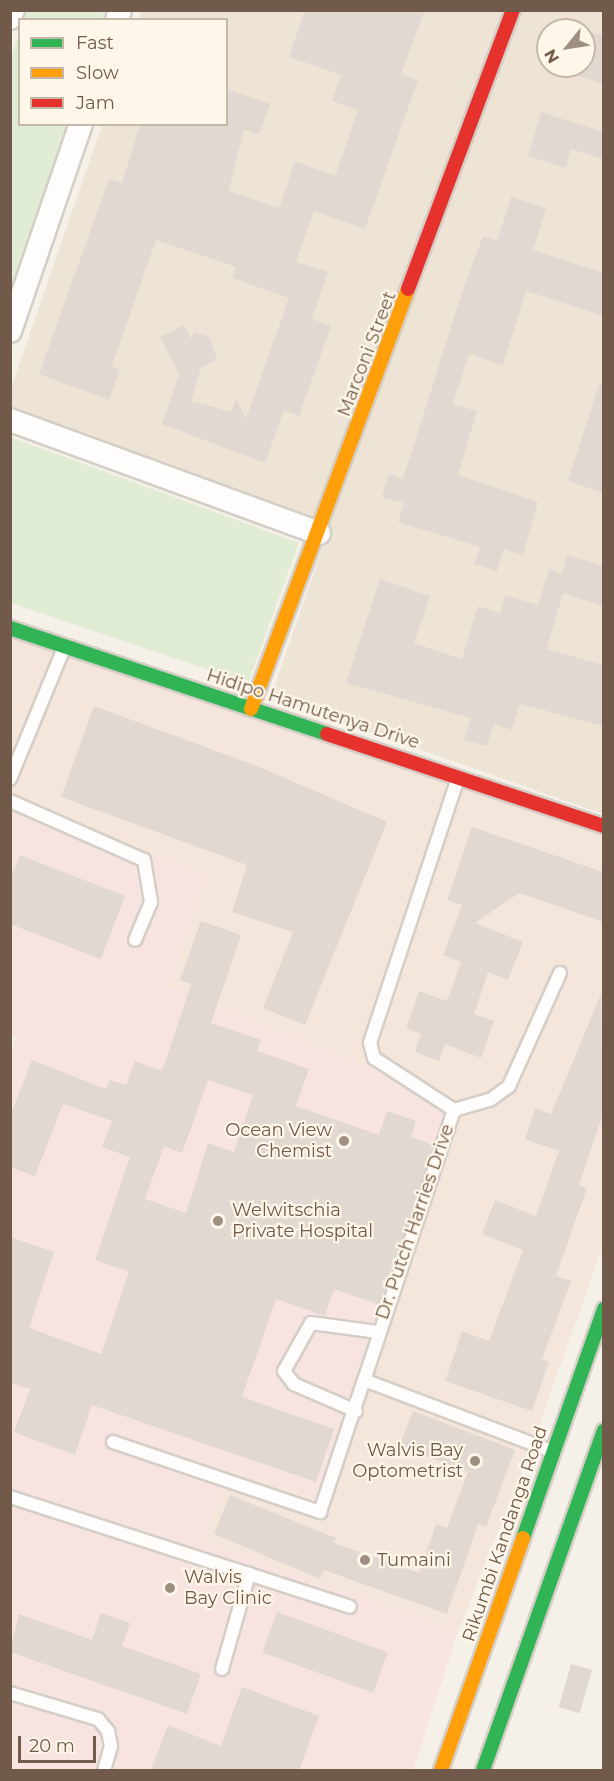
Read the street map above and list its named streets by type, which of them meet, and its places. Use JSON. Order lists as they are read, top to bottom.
{
  "streets": {
    "street": ["Marconi Street", "Hidipo Hamutenya Drive", "Rikumbi Kandanga Road"],
    "lane": ["Dr. Putch Harries Drive"]
  },
  "crossings": [
    ["Marconi Street", "Hidipo Hamutenya Drive"],
    ["Hidipo Hamutenya Drive", "Dr. Putch Harries Drive"]
  ],
  "places": [
    "Ocean View Chemist",
    "Welwitschia Private Hospital",
    "Walvis Bay Optometrist",
    "Tumaini",
    "Walvis Bay Clinic"
  ],
  "legend": ["Fast", "Slow", "Jam"],
  "scale_bar": "20 m",
  "north": "bottom left"
}
